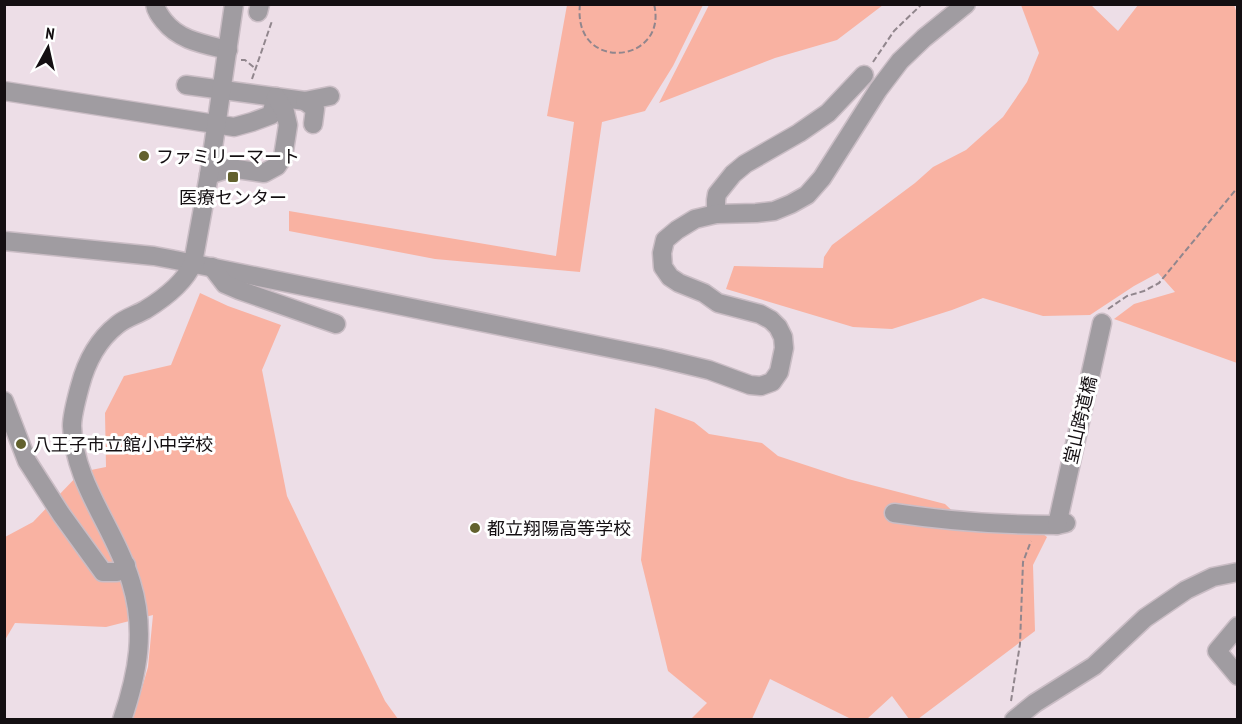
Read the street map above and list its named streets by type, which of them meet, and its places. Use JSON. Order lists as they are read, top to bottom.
{
  "streets": {
    "street": ["堂山跨道橋"]
  },
  "places": {
    "other": ["ファミリーマート", "八王子市立館小中学校", "都立翔陽高等学校"],
    "transit": ["医療センター"]
  },
  "north": "top"
}
